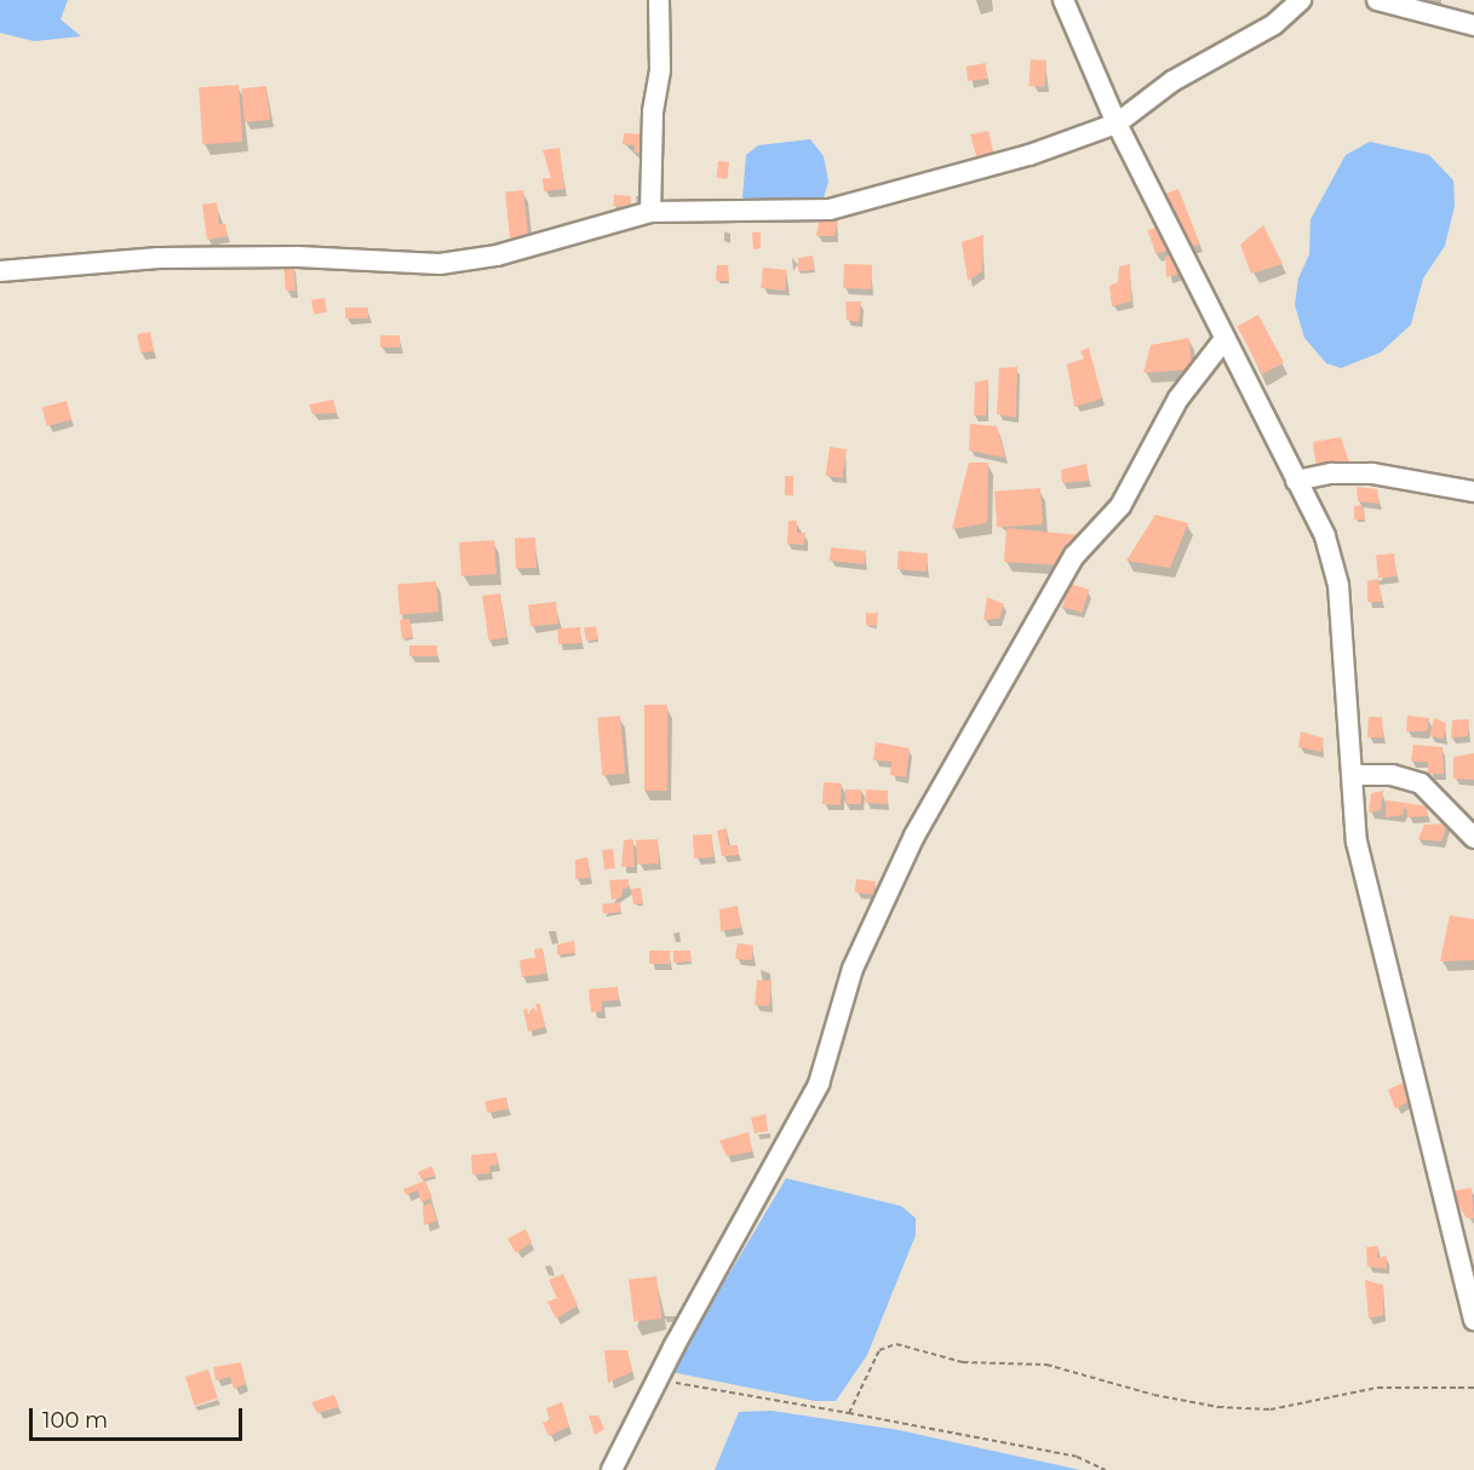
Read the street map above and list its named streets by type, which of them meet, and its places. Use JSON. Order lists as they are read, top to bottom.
{
  "scale_bar": "100 m"
}
